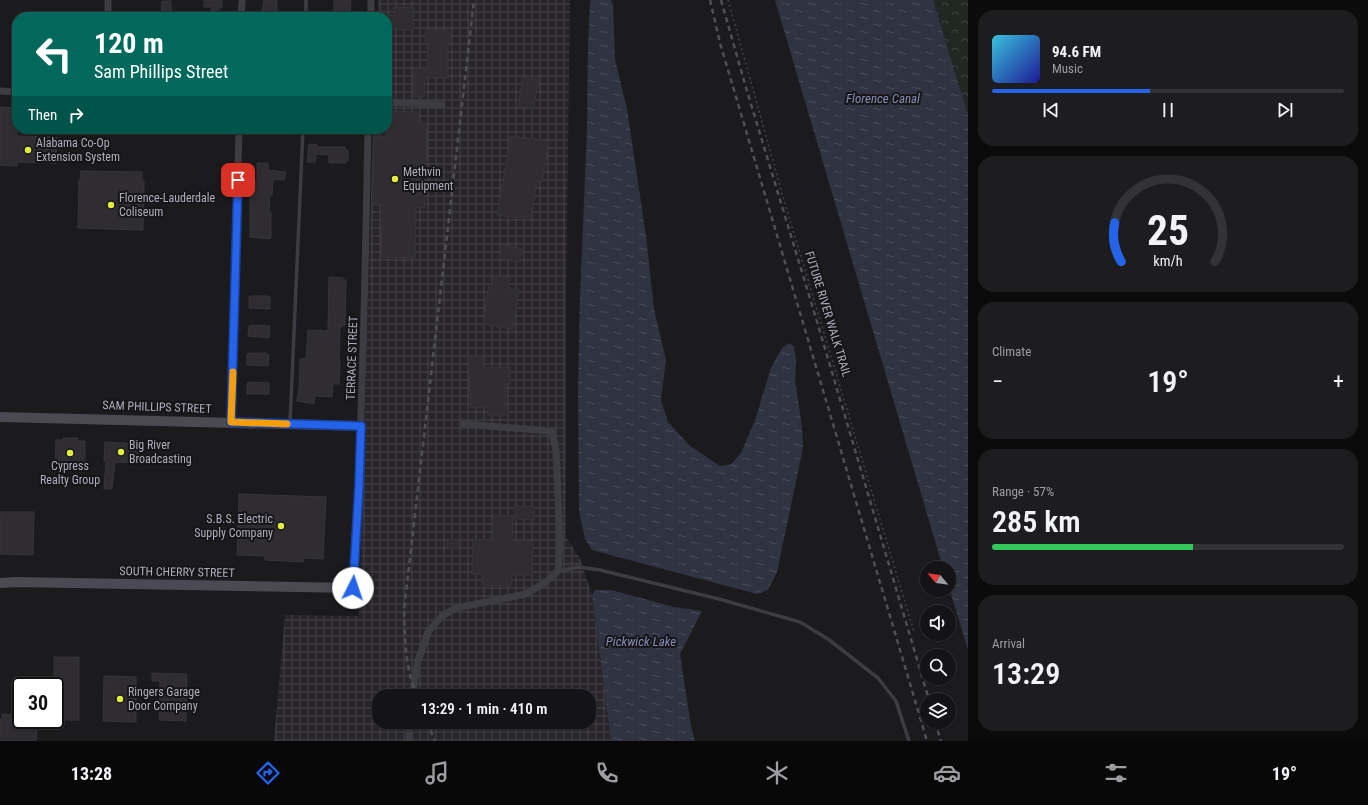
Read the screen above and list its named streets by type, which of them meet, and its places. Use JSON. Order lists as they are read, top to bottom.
{
  "streets": {
    "street": ["TERRACE STREET", "SAM PHILLIPS STREET", "SOUTH CHERRY STREET"],
    "path": ["FUTURE RIVER WALK TRAIL"]
  },
  "crossings": [
    ["TERRACE STREET", "SAM PHILLIPS STREET"],
    ["TERRACE STREET", "SOUTH CHERRY STREET"]
  ],
  "water": ["Florence Canal", "Pickwick Lake"],
  "places": [
    "Alabama Co-Op Extension System",
    "Methvin Equipment",
    "Florence-Lauderdale Coliseum",
    "Big River Broadcasting",
    "Cypress Realty Group",
    "S.B.S. Electric Supply Company",
    "Ringers Garage Door Company"
  ],
  "north": "top left",
  "page": {
    "turn": ["120 m", "Sam Phillips Street"],
    "song": ["94.6 FM", "Music"],
    "then": "Then",
    "tile": [
      "Climate",
      ["Range · 57%", "285 km"],
      ["Arrival", "13:29"]
    ],
    "heat": ["−", "19°", "+"],
    "limit": "30",
    "trip": "13:29 · 1 min · 410 m",
    "tabs": ["13:28", "19°"],
    "gauge": ["25", "km/h"]
  }
}
